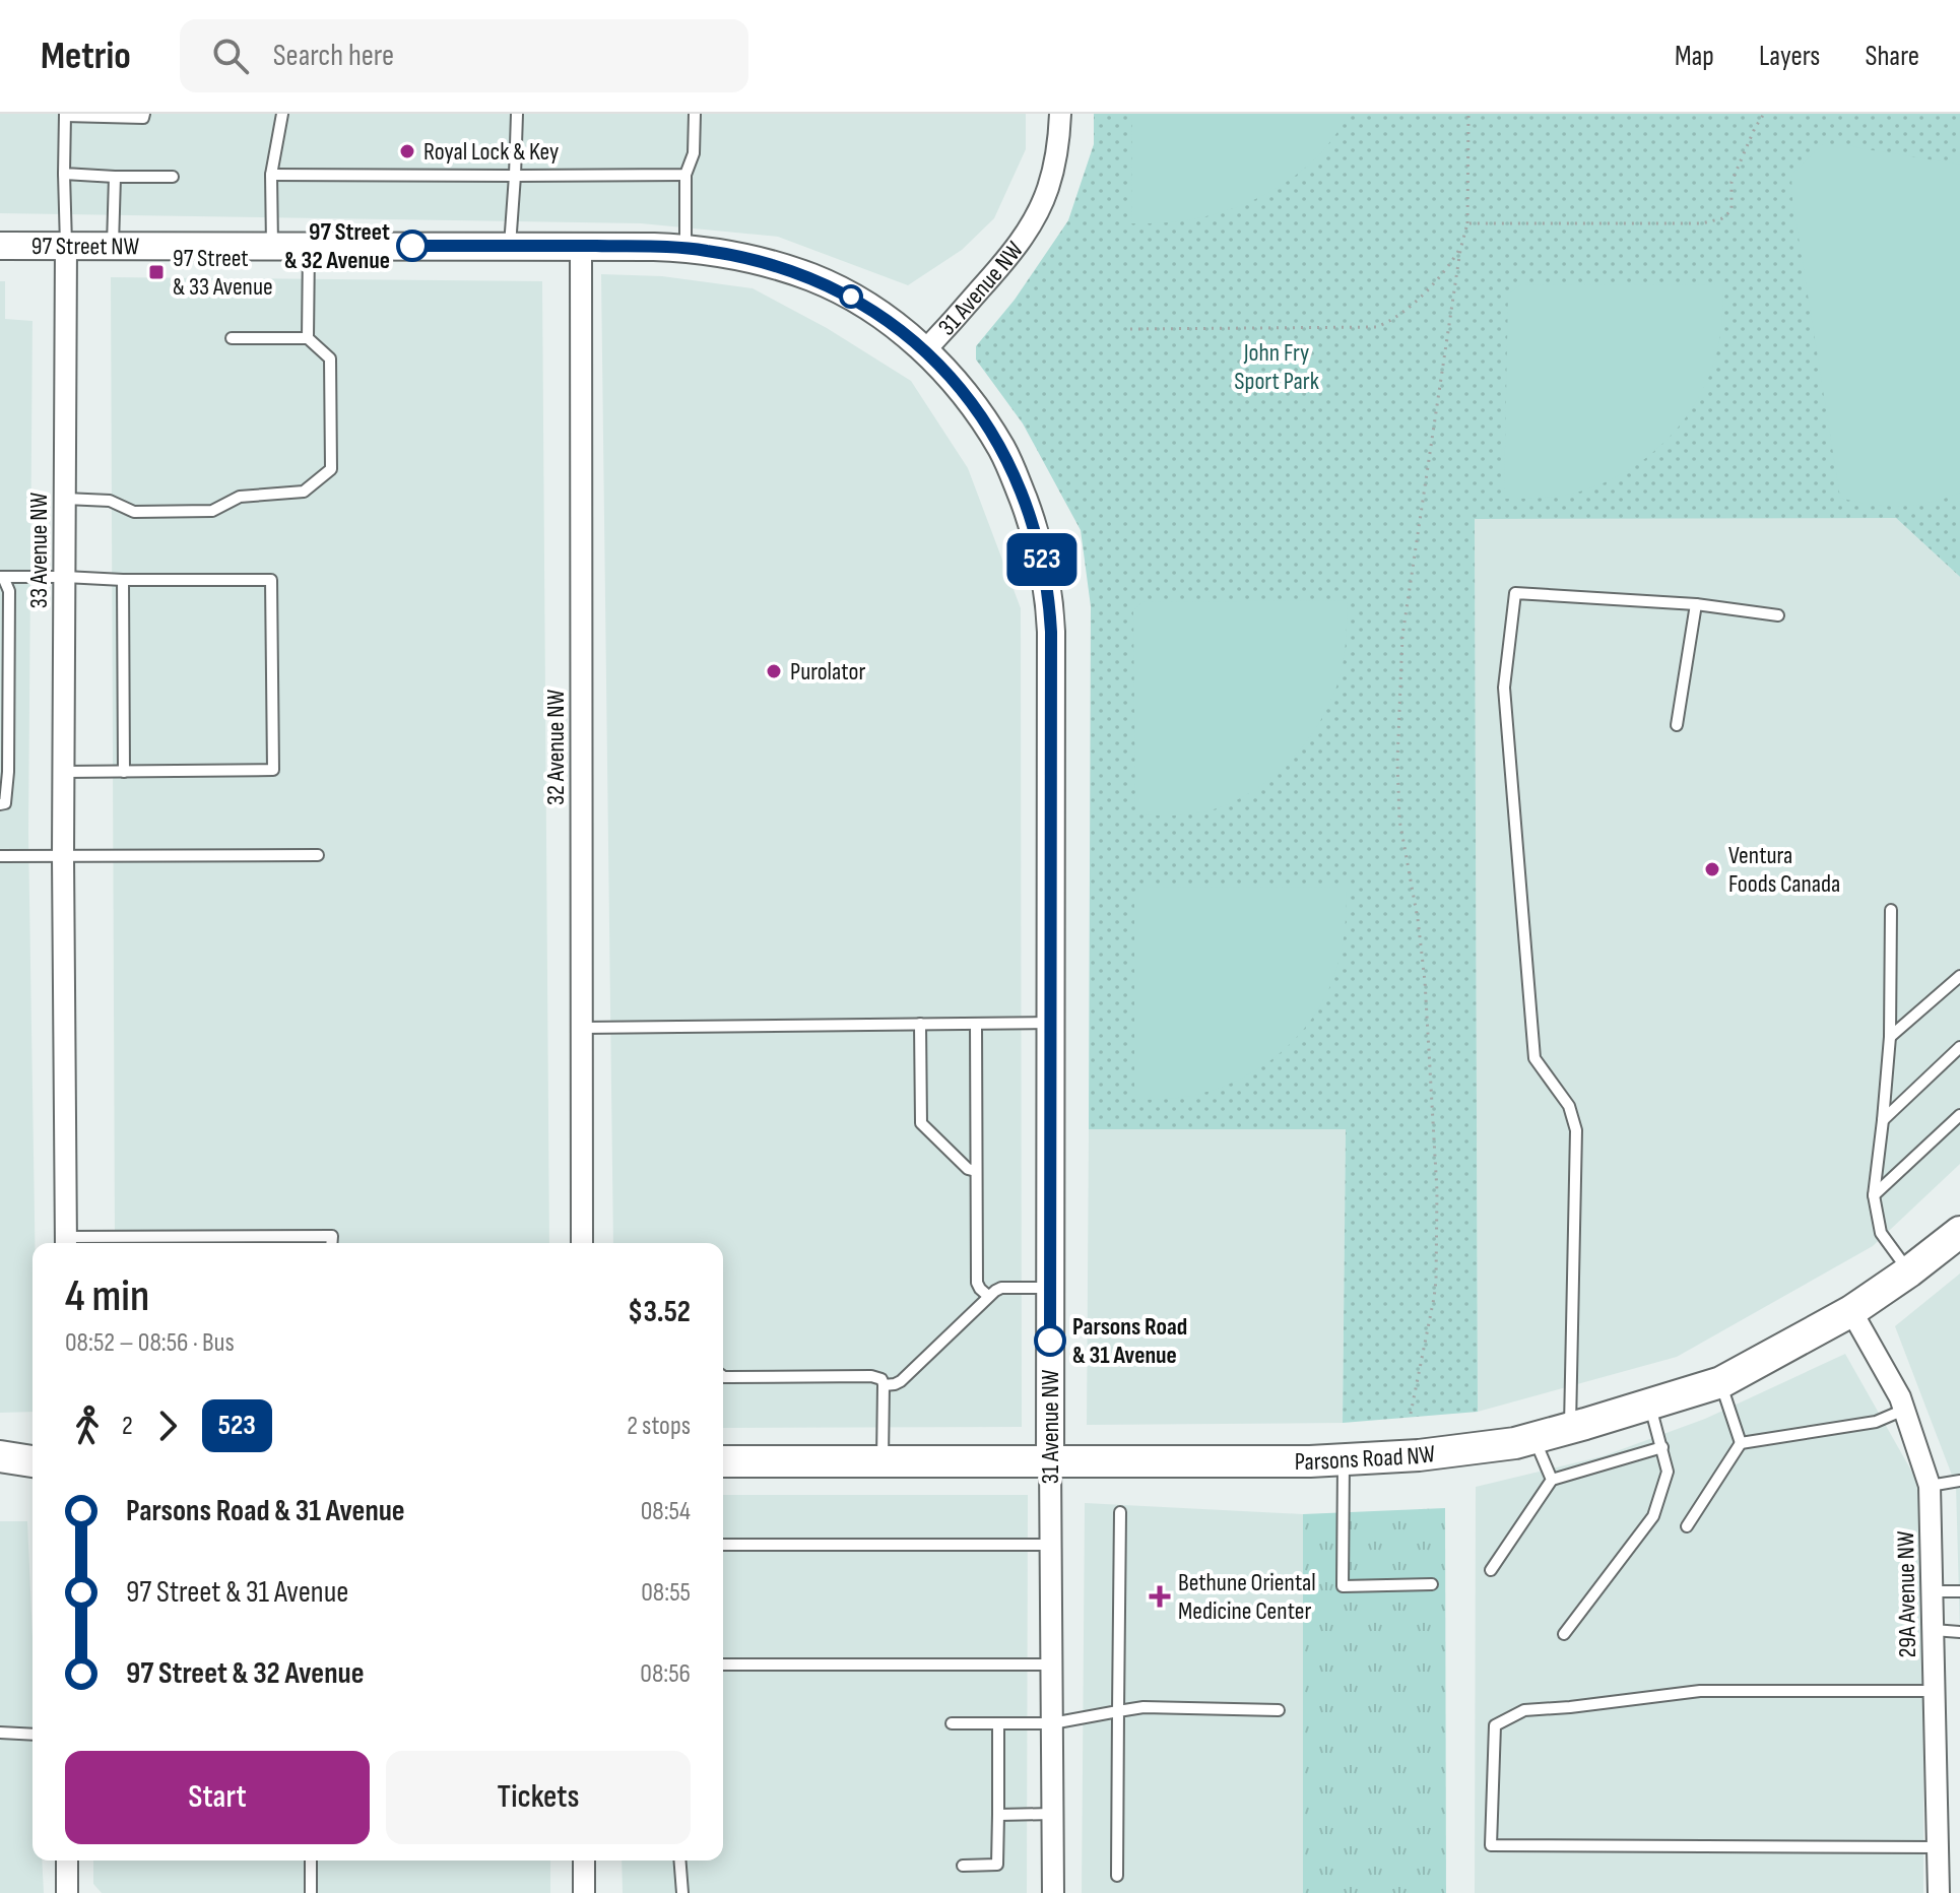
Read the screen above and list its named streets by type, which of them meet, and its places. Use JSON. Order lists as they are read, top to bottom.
{
  "streets": {
    "main road": ["Parsons Road NW"],
    "street": [
      "97 Street NW",
      "31 Avenue NW",
      "33 Avenue NW",
      "32 Avenue NW",
      "29A Avenue NW"
    ]
  },
  "crossings": [
    ["97 Street NW", "31 Avenue NW"],
    ["97 Street NW", "33 Avenue NW"],
    ["97 Street NW", "32 Avenue NW"],
    ["31 Avenue NW", "Parsons Road NW"],
    ["Parsons Road NW", "29A Avenue NW"]
  ],
  "parks": ["John Fry Sport Park"],
  "places": {
    "other": [
      "Royal Lock & Key",
      "97 Street & 32 Avenue",
      "Purolator",
      "Ventura Foods Canada",
      "Parsons Road & 31 Avenue"
    ],
    "transit": ["97 Street & 33 Avenue"],
    "health": ["Bethune Oriental Medicine Center"]
  },
  "lines": ["bus line 523"],
  "page": {
    "header": "Metrio",
    "search": "Search here",
    "nav": ["Map", "Layers", "Share"],
    "on_map": "523",
    "heading": ["4 min", "08:52 – 08:56 · Bus", "$3.52"],
    "legs": ["2", "523", "2 stops"],
    "list": [
      {
        "name": "Parsons Road & 31 Avenue",
        "value": "08:54"
      },
      {
        "name": "97 Street & 31 Avenue",
        "value": "08:55"
      },
      {
        "name": "97 Street & 32 Avenue",
        "value": "08:56"
      }
    ],
    "buttons": ["Start", "Tickets"]
  }
}
